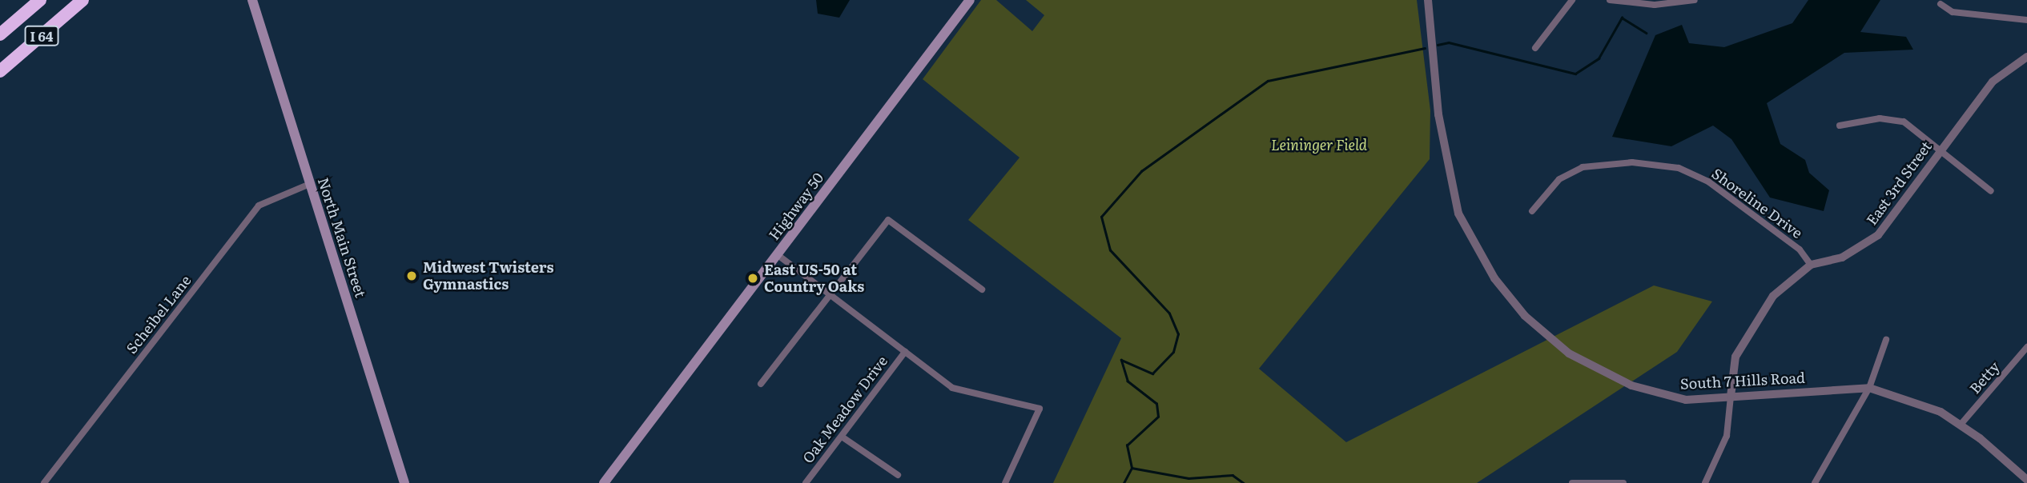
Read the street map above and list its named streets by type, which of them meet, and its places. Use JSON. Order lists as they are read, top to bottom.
{
  "streets": {
    "highway": ["I 64"],
    "main road": ["Highway 50", "North Main Street"],
    "street": [
      "East 3rd Street",
      "Shoreline Drive",
      "Scheibel Lane",
      "Betty",
      "South 7 Hills Road",
      "Oak Meadow Drive"
    ]
  },
  "crossings": [
    ["East 3rd Street", "Shoreline Drive"],
    ["East 3rd Street", "South 7 Hills Road"],
    ["North Main Street", "Scheibel Lane"],
    ["Betty", "South 7 Hills Road"]
  ],
  "parks": ["Leininger Field"],
  "places": ["Midwest Twisters Gymnastics", "East US-50 at Country Oaks"]
}
